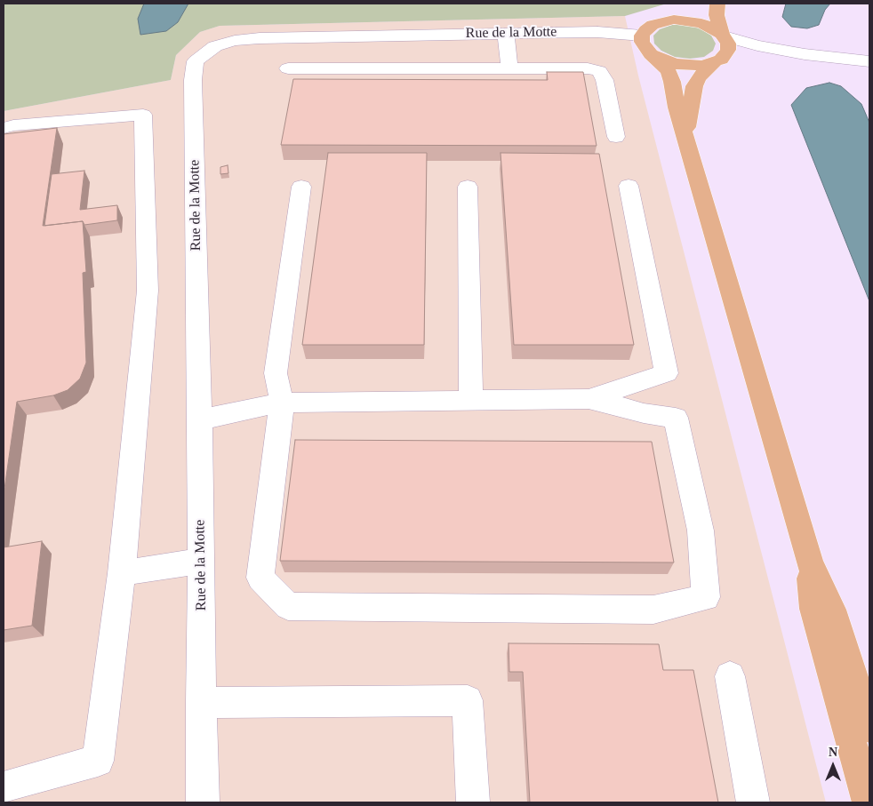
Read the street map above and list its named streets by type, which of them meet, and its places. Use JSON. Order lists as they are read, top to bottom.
{
  "streets": {
    "street": ["Rue de la Motte"]
  },
  "north": "top"
}
